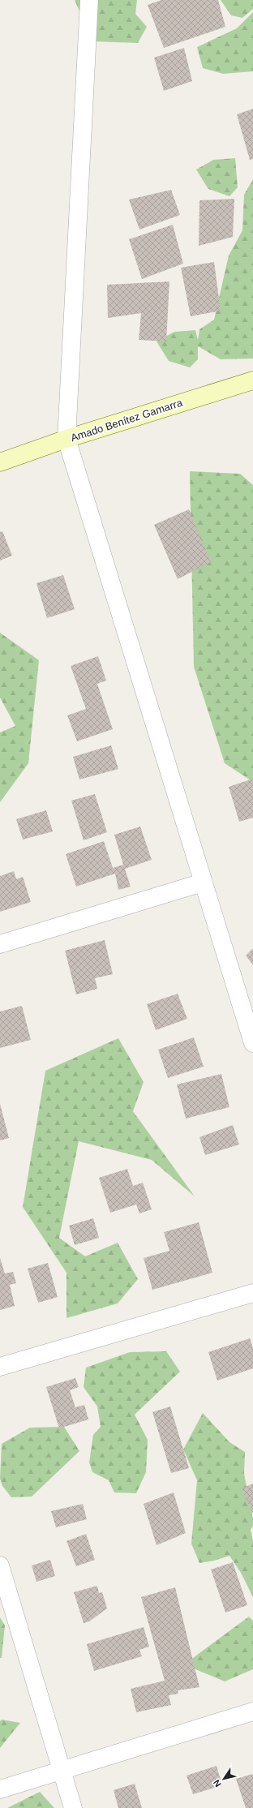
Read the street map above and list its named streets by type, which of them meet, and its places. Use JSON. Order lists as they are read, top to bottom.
{
  "streets": {
    "main road": ["Amado Benítez Gamarra"]
  },
  "north": "bottom left"
}
